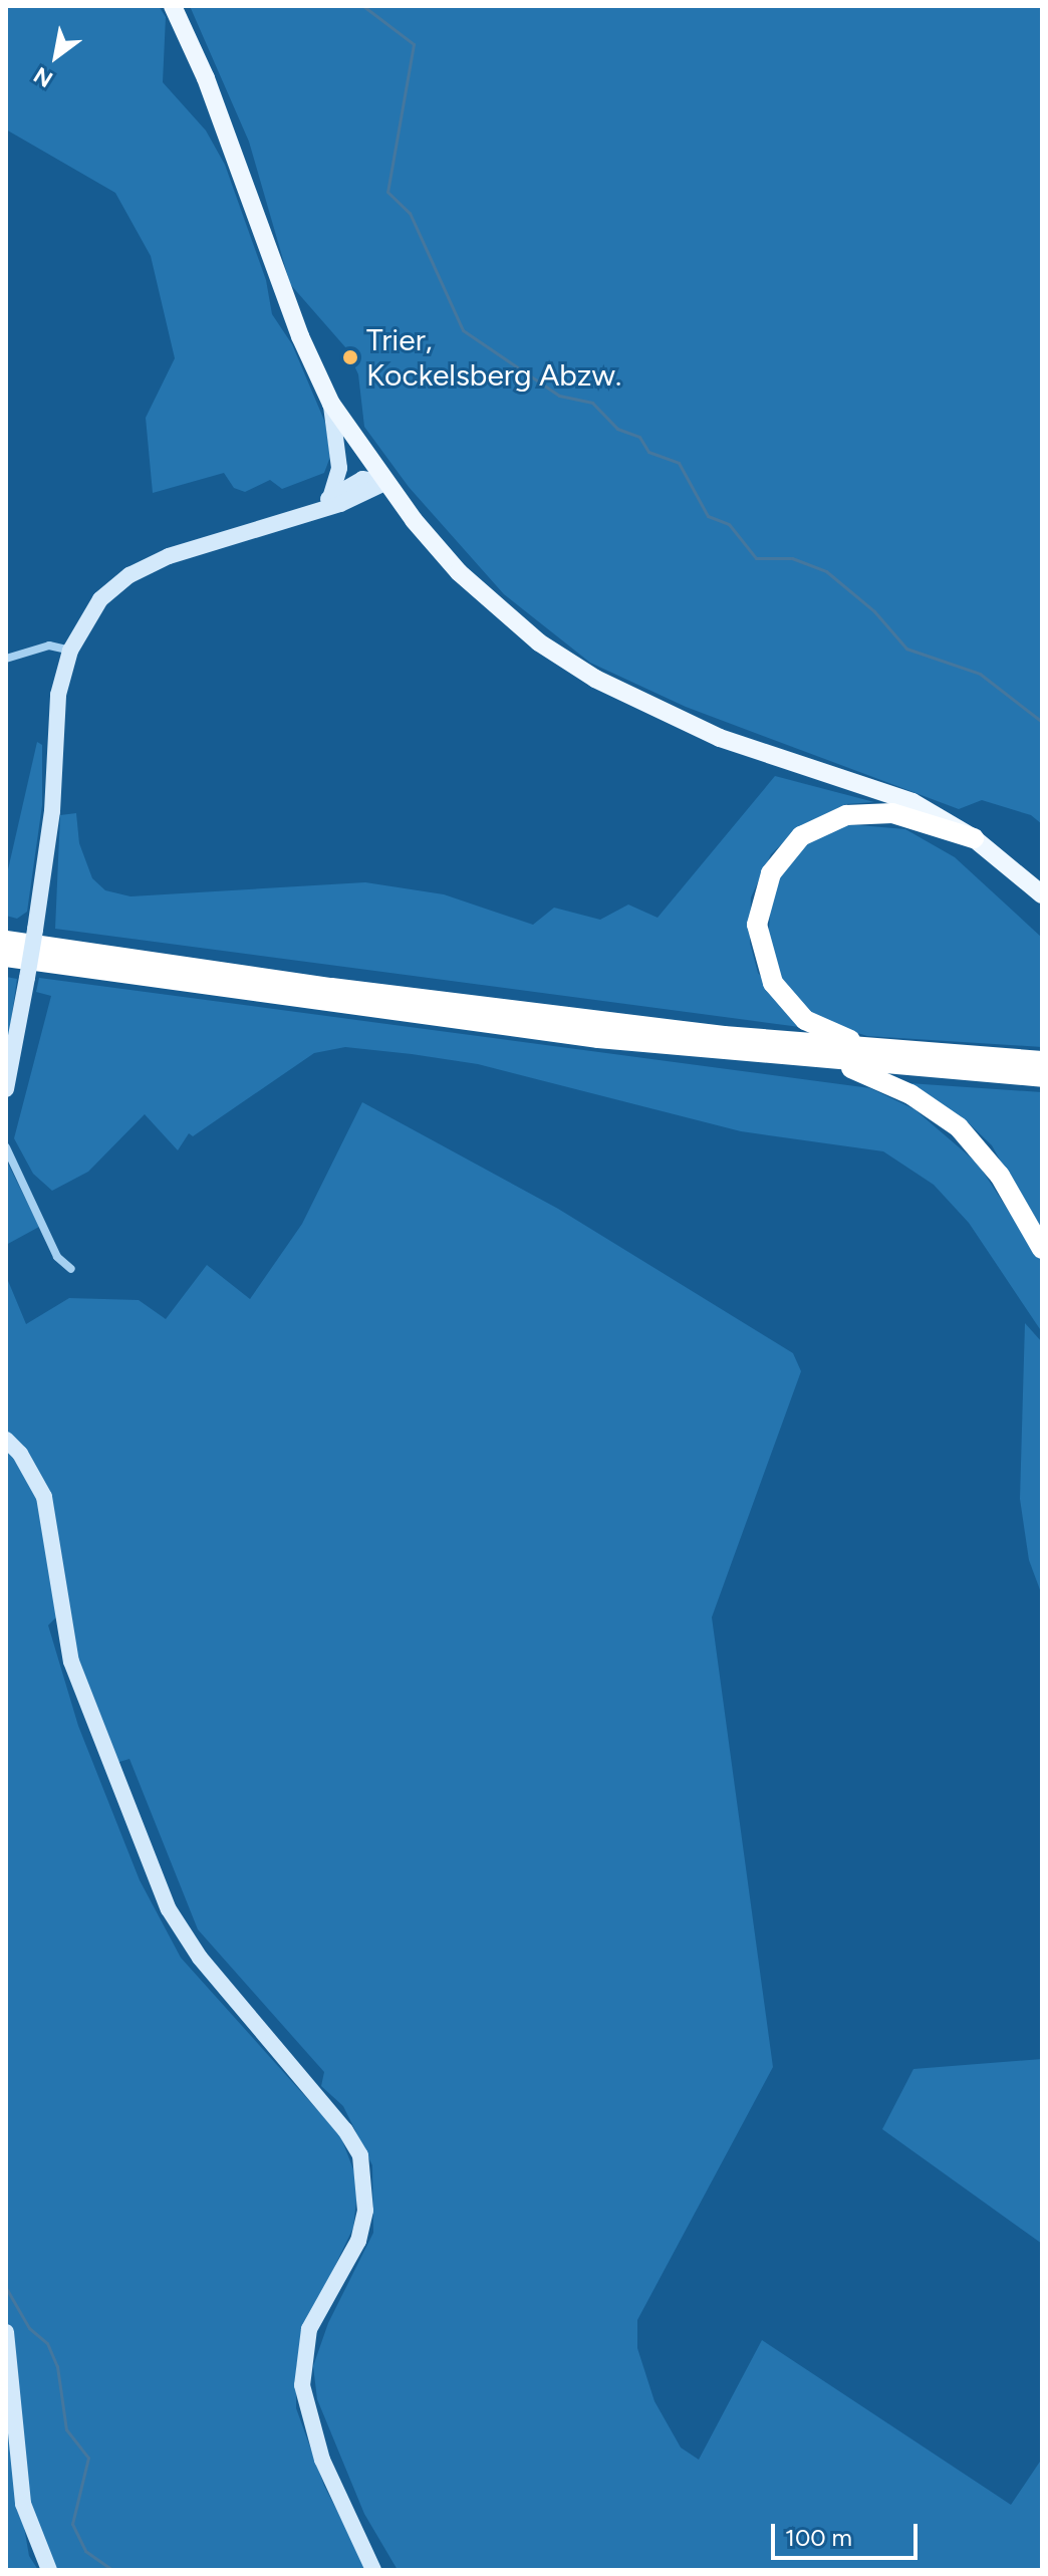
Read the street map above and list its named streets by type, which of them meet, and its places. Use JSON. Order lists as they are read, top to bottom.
{
  "places": ["Trier, Kockelsberg Abzw."],
  "scale_bar": "100 m",
  "north": "bottom left"
}
